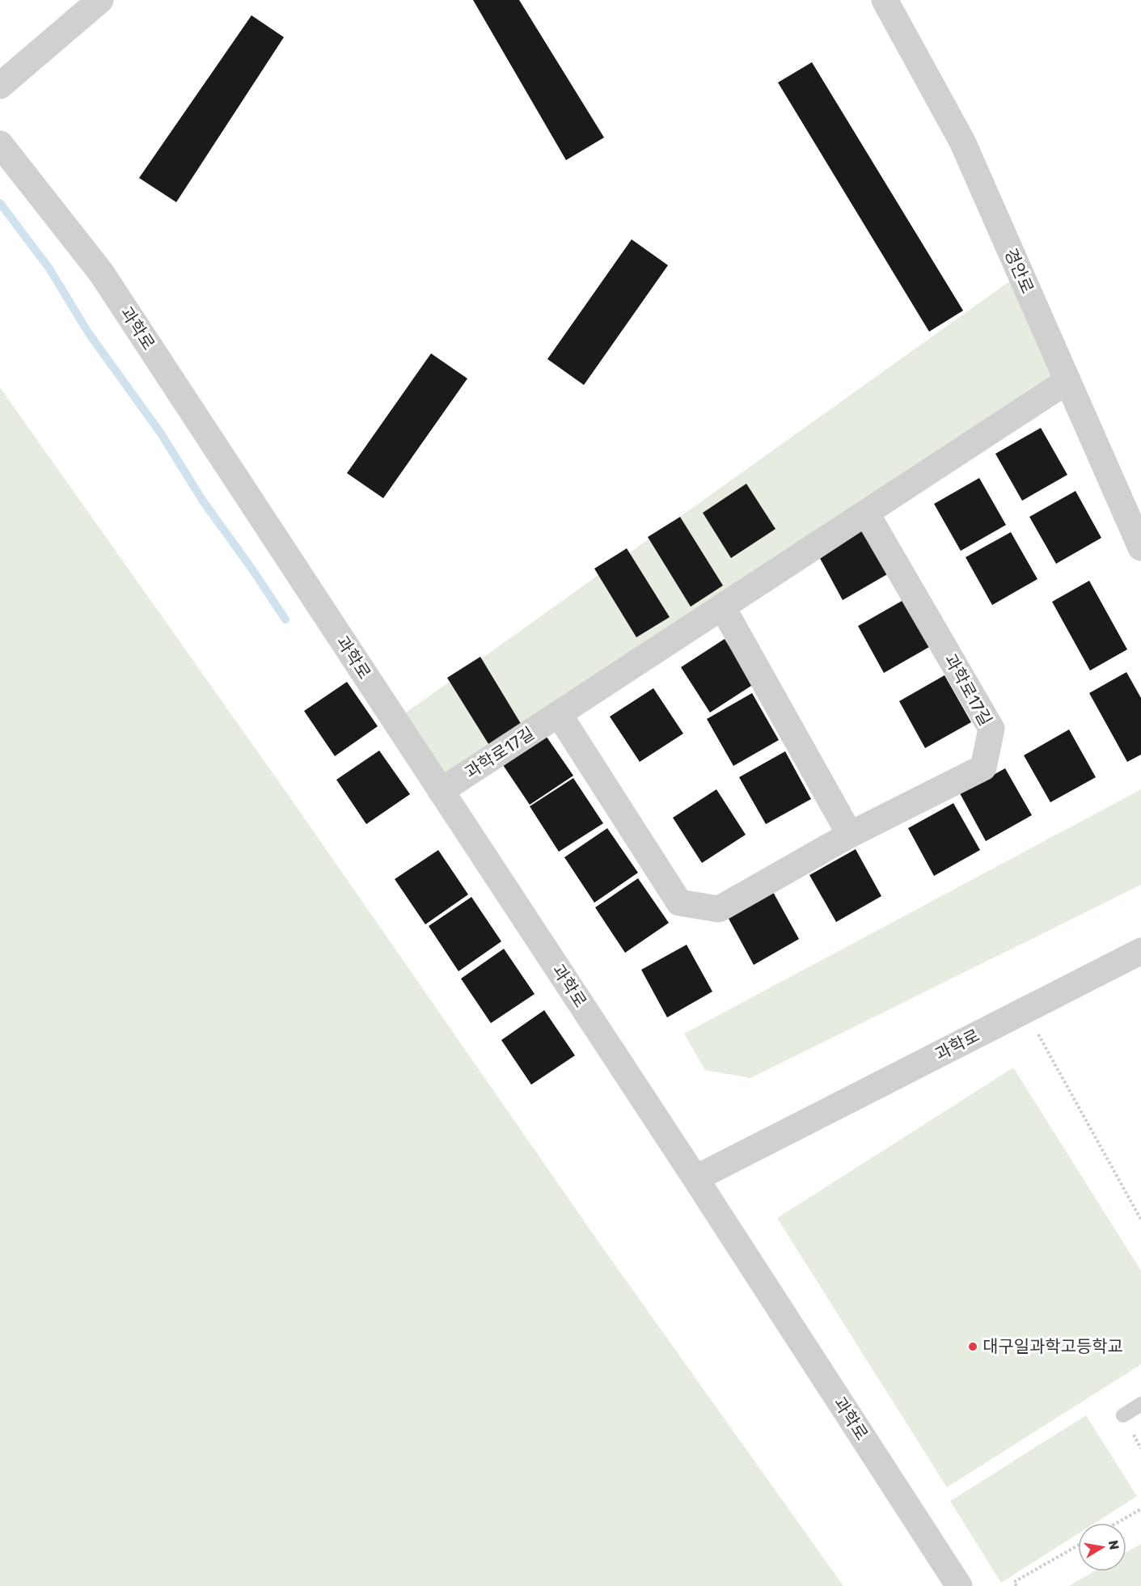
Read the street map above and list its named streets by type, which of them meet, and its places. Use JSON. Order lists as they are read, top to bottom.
{
  "streets": {
    "street": ["경안로", "과학로", "과학로17길"]
  },
  "crossings": [
    ["경안로", "과학로17길"],
    ["과학로", "과학로17길"]
  ],
  "places": ["대구일과학고등학교"],
  "north": "right"
}
